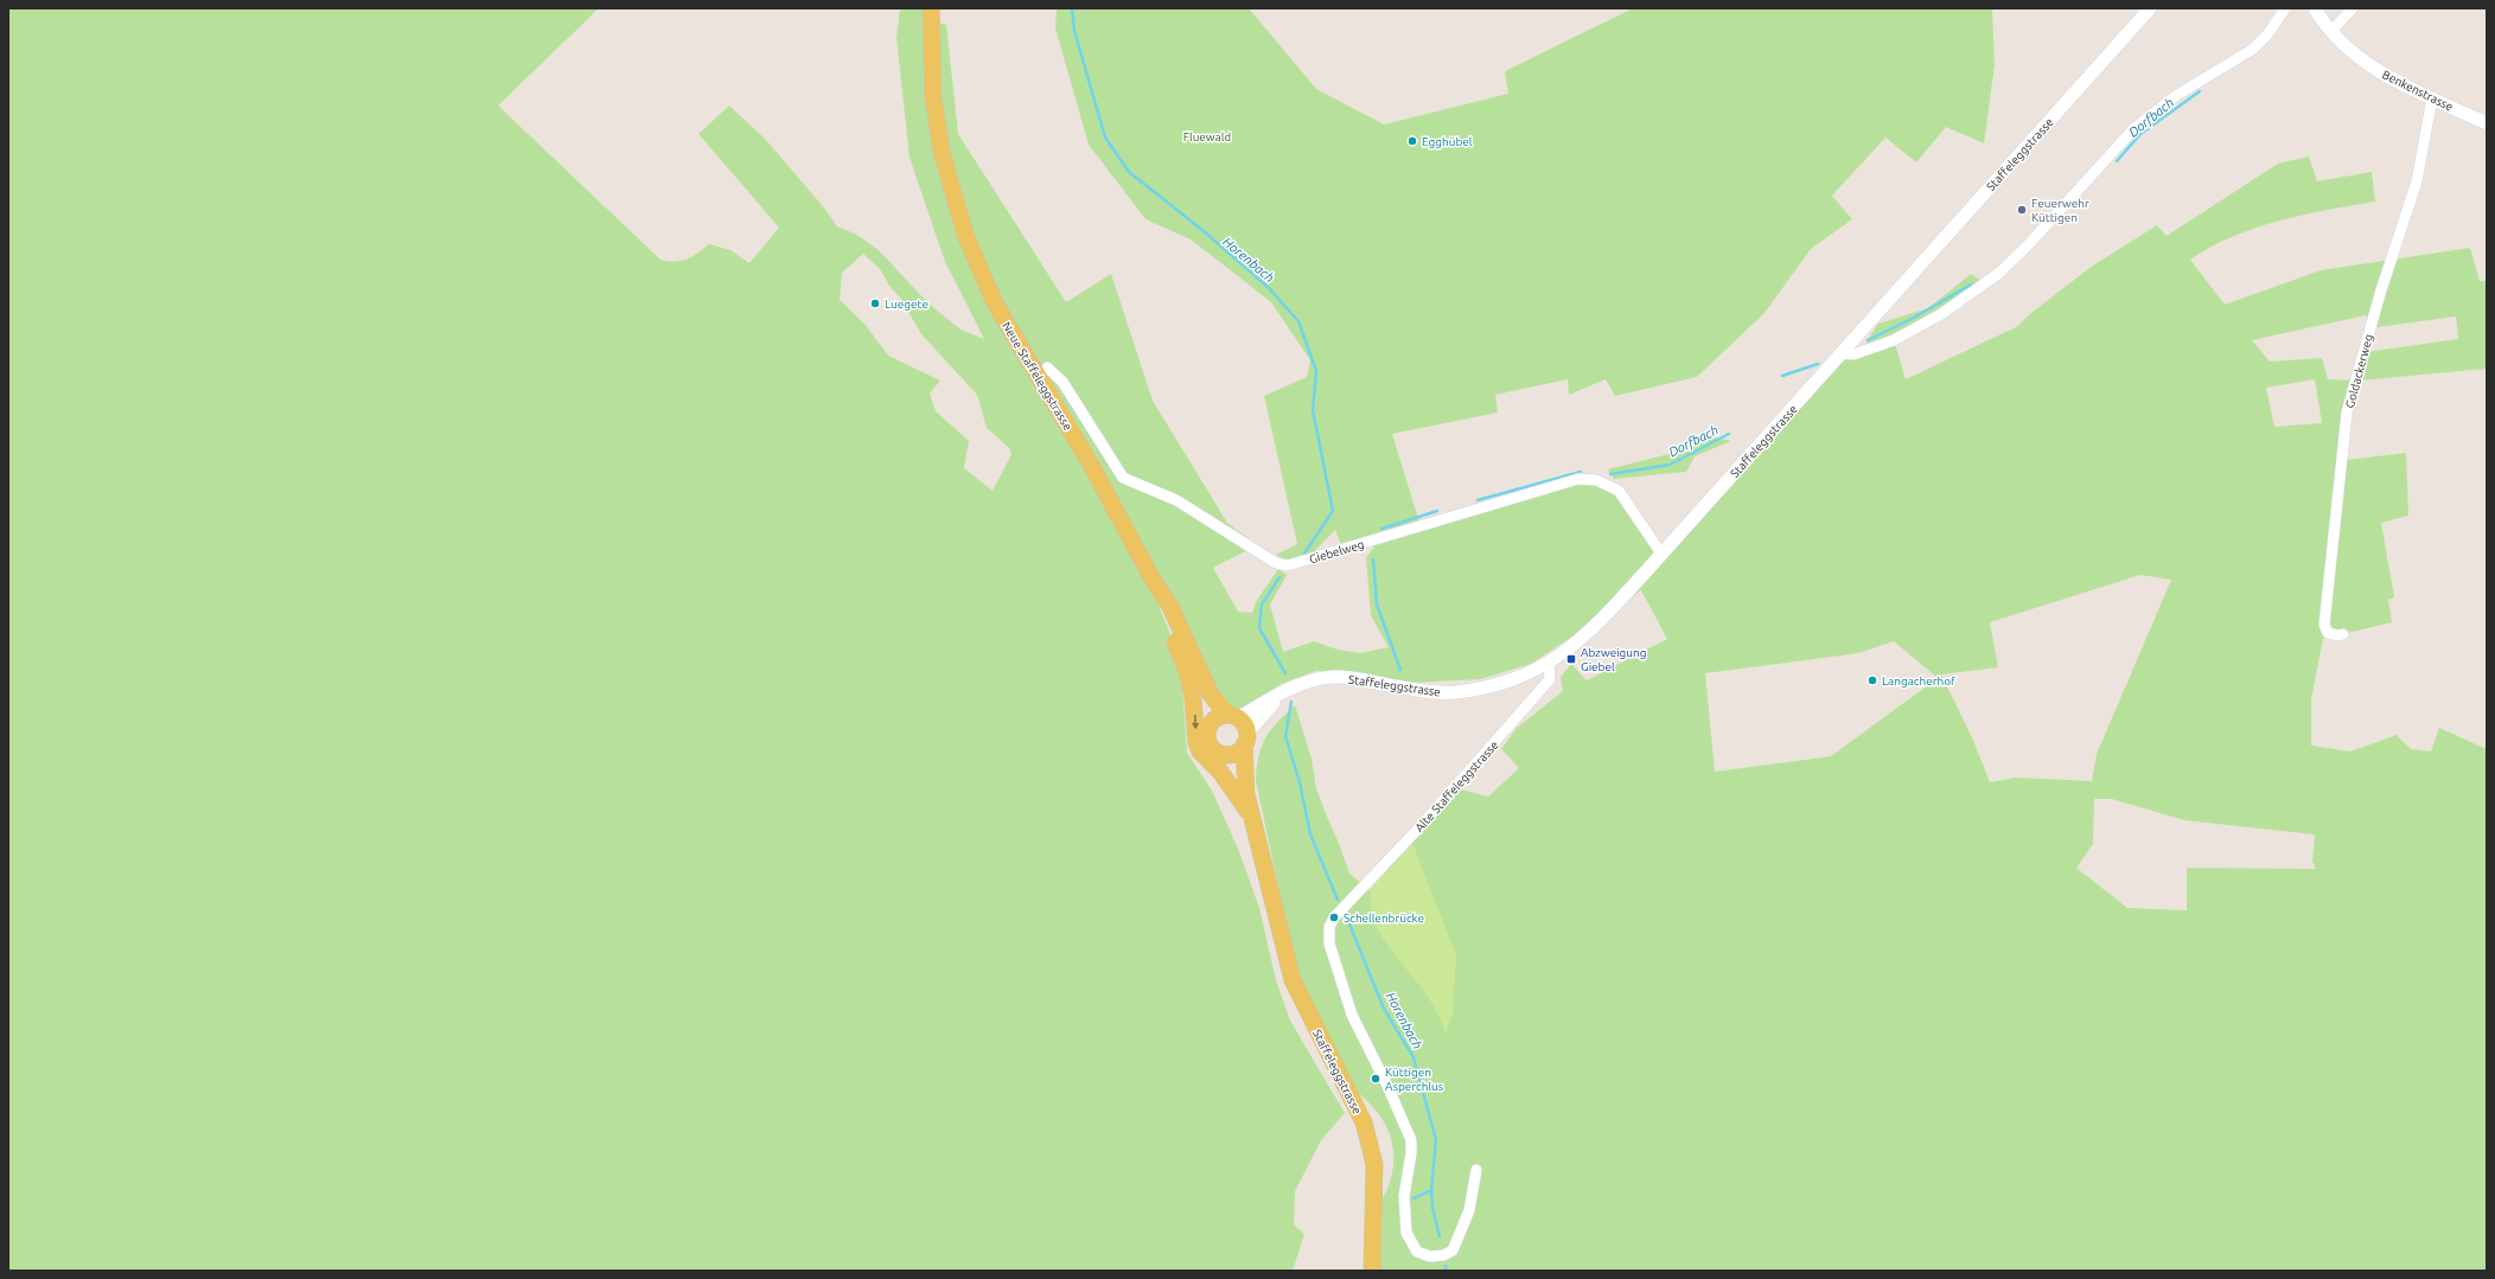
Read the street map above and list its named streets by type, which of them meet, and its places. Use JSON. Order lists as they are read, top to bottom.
{
  "streets": {
    "main road": ["Staffeleggstrasse", "Neue Staffeleggstrasse"],
    "street": [
      "Benkenstrasse",
      "Goldackerweg",
      "Giebelweg",
      "Alte Staffeleggstrasse"
    ]
  },
  "crossings": [
    ["Benkenstrasse", "Goldackerweg"],
    ["Staffeleggstrasse", "Neue Staffeleggstrasse"],
    ["Staffeleggstrasse", "Giebelweg"],
    ["Staffeleggstrasse", "Alte Staffeleggstrasse"]
  ],
  "water": ["Dorfbach", "Horenbach"],
  "parks": ["Fluewald"],
  "places": {
    "other": [
      "Egghübel",
      "Feuerwehr Küttigen",
      "Luegete",
      "Langacherhof",
      "Schellenbrücke",
      "Küttigen Asperchlus"
    ],
    "transit": ["Abzweigung Giebel"]
  }
}
